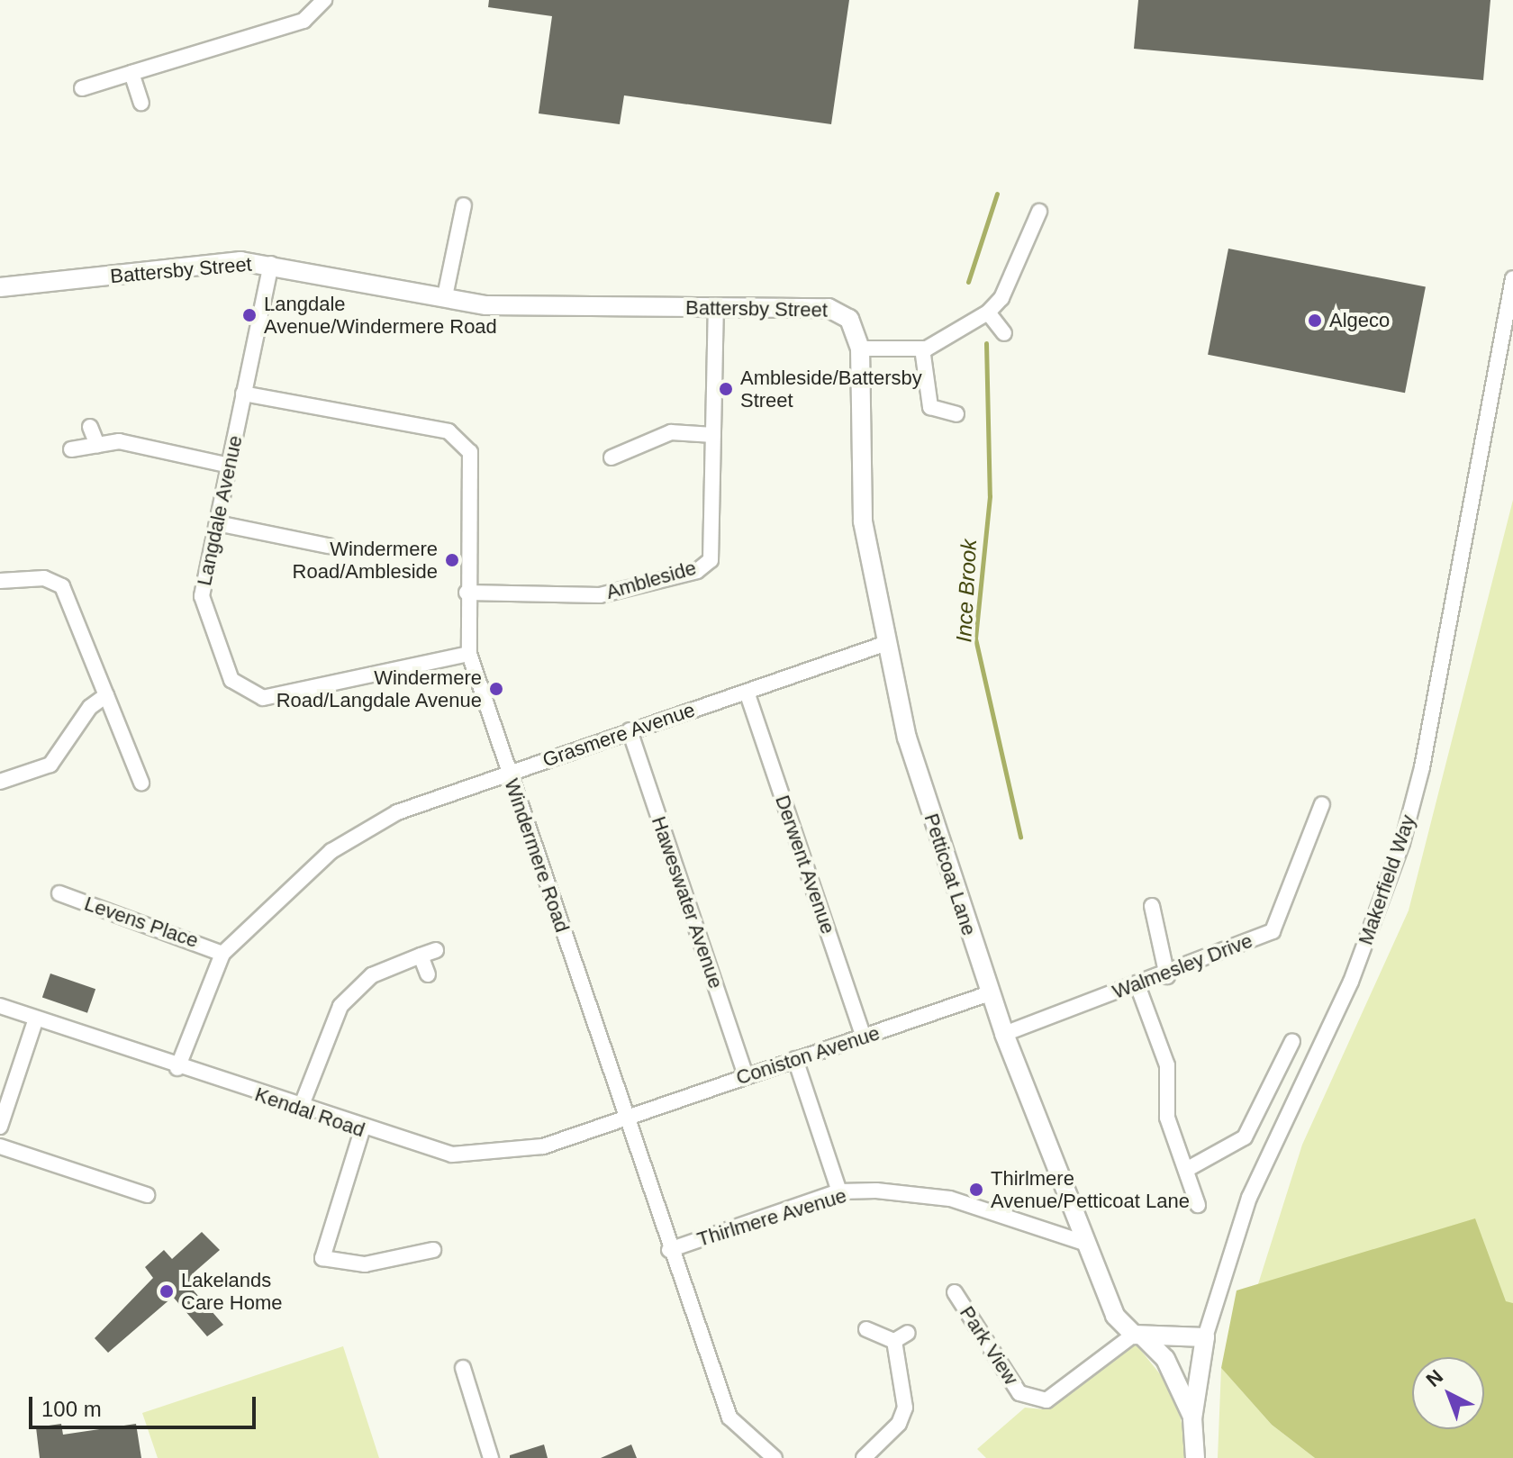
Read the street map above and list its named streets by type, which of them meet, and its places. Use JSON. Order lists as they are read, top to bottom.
{
  "streets": {
    "street": [
      "Battersby Street",
      "Langdale Avenue",
      "Ambleside",
      "Grasmere Avenue",
      "Windermere Road",
      "Derwent Avenue",
      "Petticoat Lane",
      "Makerfield Way",
      "Haweswater Avenue",
      "Levens Place",
      "Walmesley Drive",
      "Coniston Avenue",
      "Kendal Road",
      "Thirlmere Avenue",
      "Park View"
    ]
  },
  "crossings": [
    ["Battersby Street", "Langdale Avenue"],
    ["Battersby Street", "Ambleside"],
    ["Battersby Street", "Petticoat Lane"],
    ["Langdale Avenue", "Windermere Road"],
    ["Ambleside", "Windermere Road"],
    ["Grasmere Avenue", "Windermere Road"],
    ["Grasmere Avenue", "Derwent Avenue"],
    ["Grasmere Avenue", "Petticoat Lane"],
    ["Grasmere Avenue", "Haweswater Avenue"],
    ["Grasmere Avenue", "Levens Place"],
    ["Grasmere Avenue", "Kendal Road"],
    ["Windermere Road", "Coniston Avenue"],
    ["Windermere Road", "Kendal Road"],
    ["Windermere Road", "Thirlmere Avenue"],
    ["Derwent Avenue", "Coniston Avenue"],
    ["Petticoat Lane", "Walmesley Drive"],
    ["Petticoat Lane", "Coniston Avenue"],
    ["Petticoat Lane", "Thirlmere Avenue"],
    ["Petticoat Lane", "Park View"],
    ["Haweswater Avenue", "Coniston Avenue"],
    ["Coniston Avenue", "Kendal Road"]
  ],
  "water": ["Ince Brook"],
  "places": [
    "Langdale Avenue/Windermere Road",
    "Algeco",
    "Ambleside/Battersby Street",
    "Windermere Road/Ambleside",
    "Windermere Road/Langdale Avenue",
    "Thirlmere Avenue/Petticoat Lane",
    "Lakelands Care Home"
  ],
  "scale_bar": "100 m",
  "north": "top left"
}
